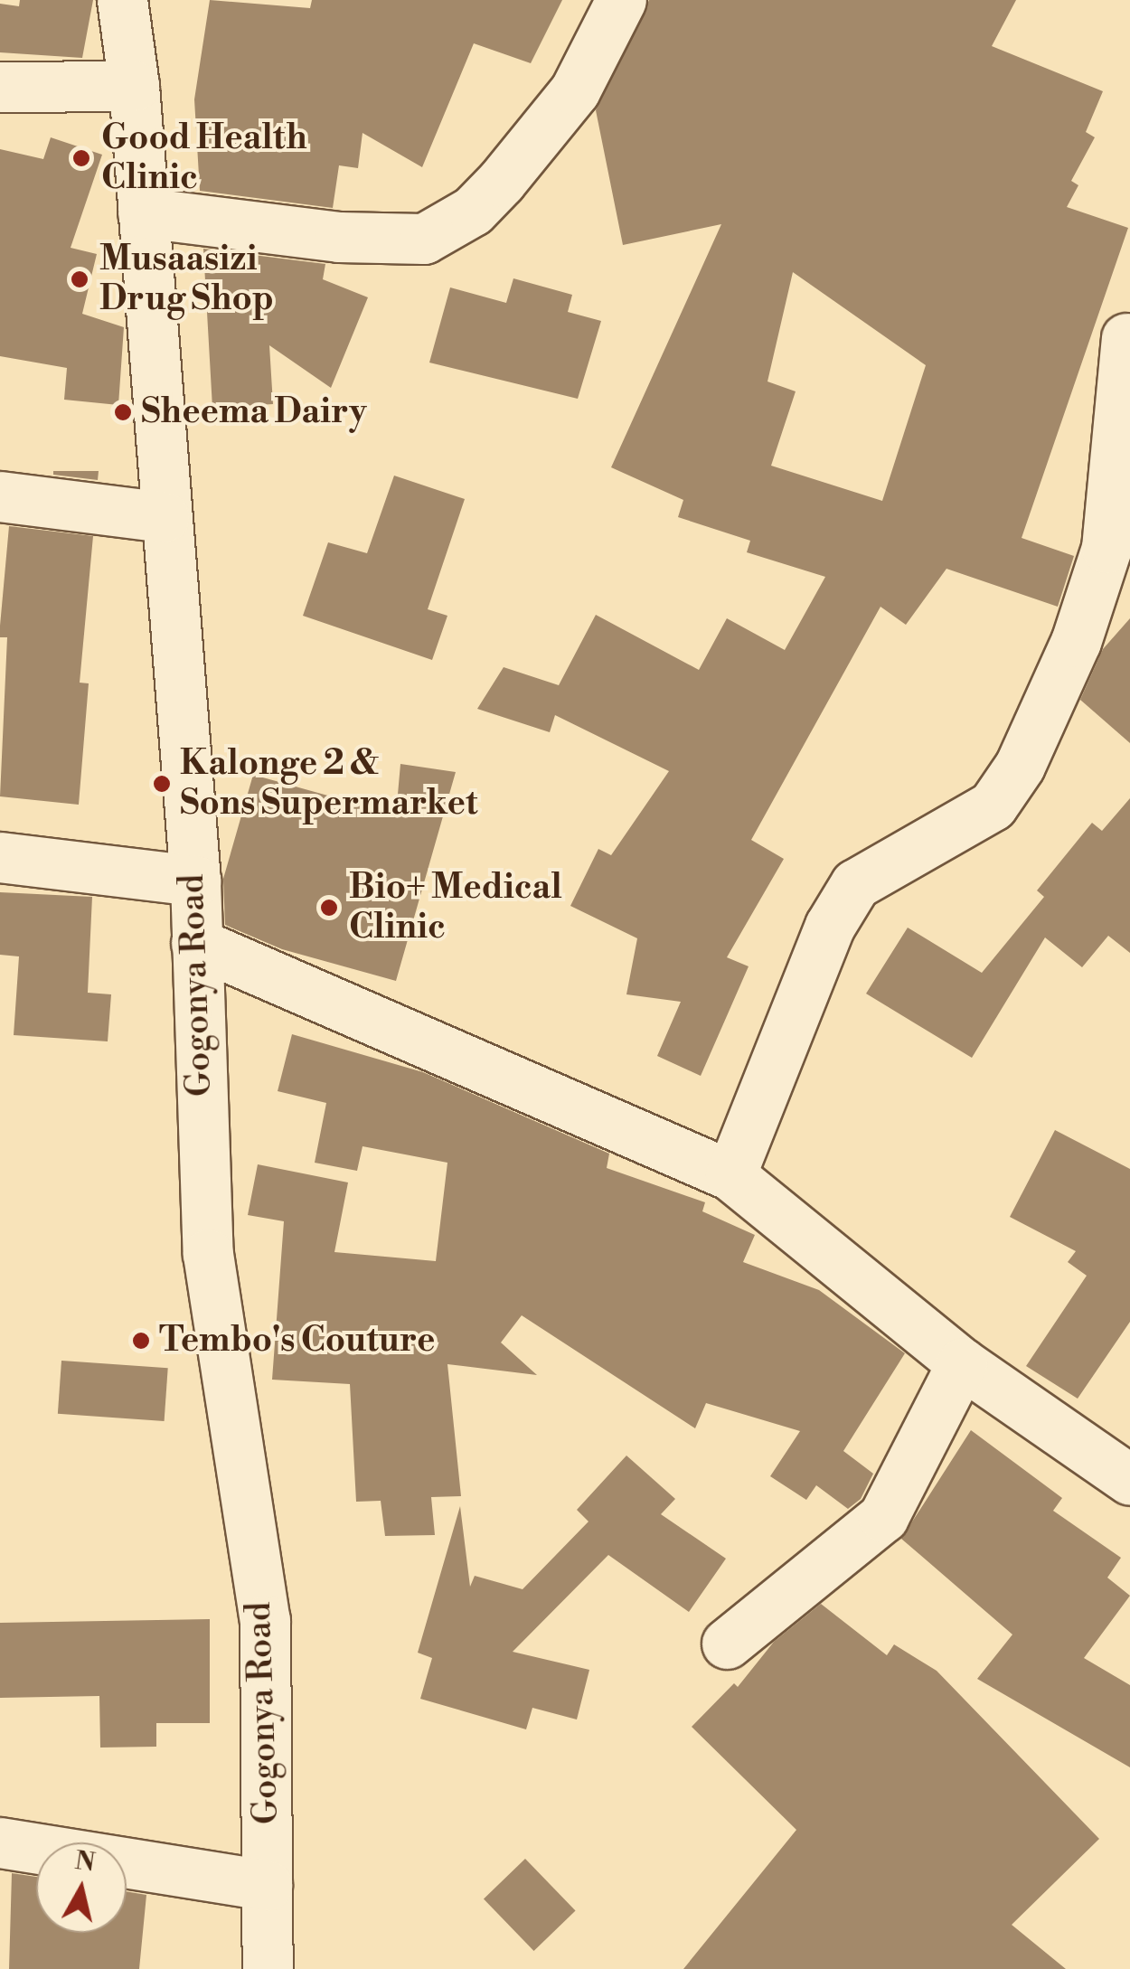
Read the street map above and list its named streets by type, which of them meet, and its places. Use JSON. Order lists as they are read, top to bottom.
{
  "streets": {
    "street": ["Gogonya Road"]
  },
  "places": [
    "Good Health Clinic",
    "Musaasizi Drug Shop",
    "Sheema Dairy",
    "Kalonge 2 & Sons Supermarket",
    "Bio+ Medical Clinic",
    "Tembo's Couture"
  ],
  "north": "top"
}
